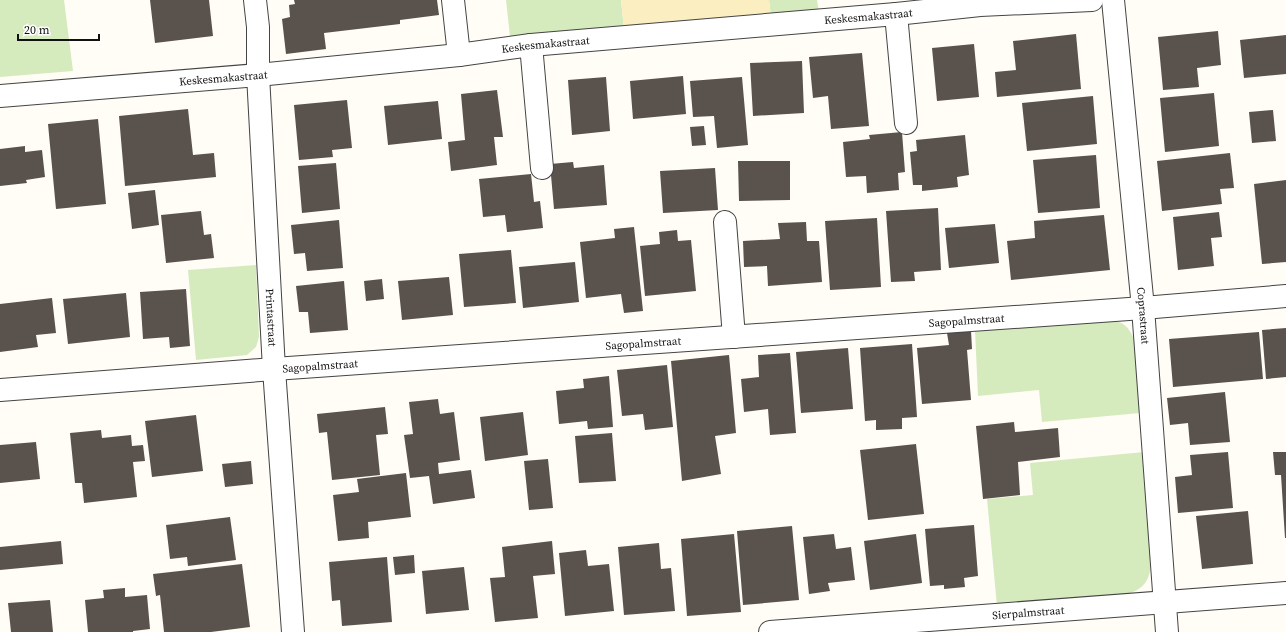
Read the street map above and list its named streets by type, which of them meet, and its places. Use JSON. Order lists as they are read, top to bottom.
{
  "streets": {
    "street": [
      "Keskesmakastraat",
      "Coprastraat",
      "Printastraat",
      "Sagopalmstraat",
      "Sierpalmstraat"
    ]
  },
  "crossings": [
    ["Keskesmakastraat", "Printastraat"],
    ["Coprastraat", "Sagopalmstraat"],
    ["Coprastraat", "Sierpalmstraat"],
    ["Printastraat", "Sagopalmstraat"]
  ],
  "scale_bar": "20 m"
}
